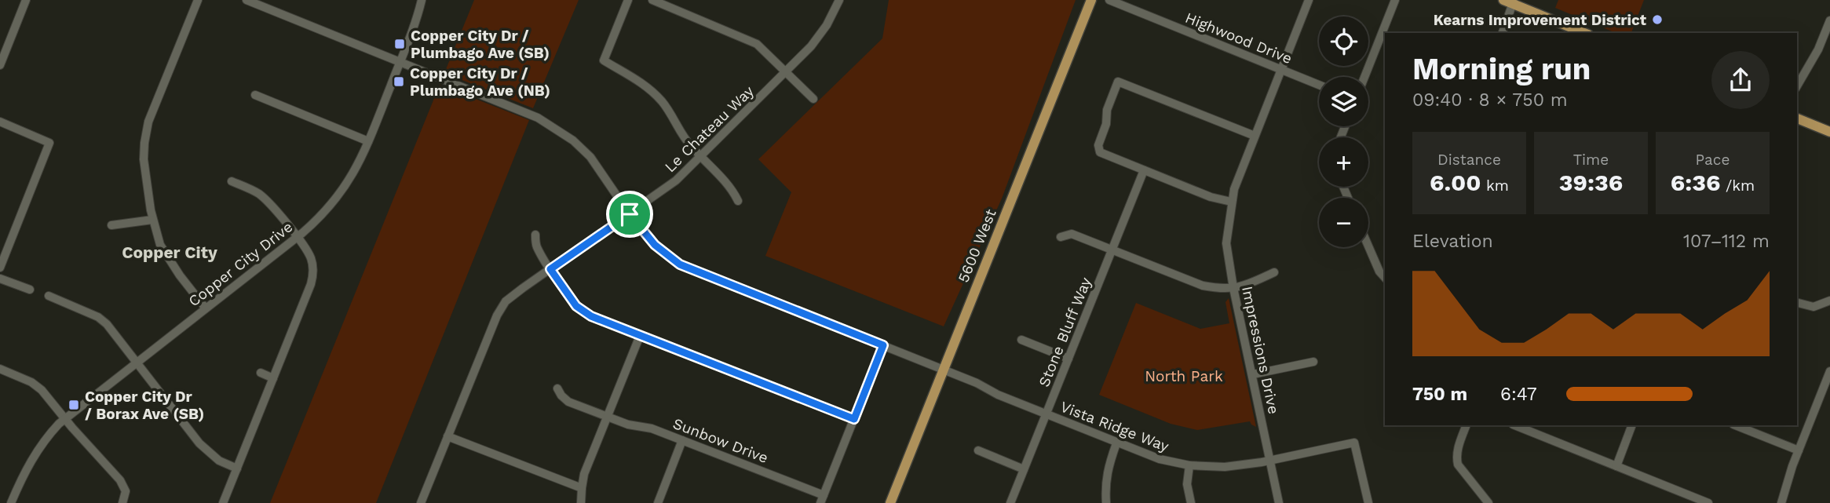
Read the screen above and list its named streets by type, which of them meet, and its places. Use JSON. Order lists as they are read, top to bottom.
{
  "streets": {
    "main road": ["5600 West"],
    "street": [
      "Highwood Drive",
      "Le Chateau Way",
      "Copper City Drive",
      "Stone Bluff Way",
      "Impressions Drive",
      "Vista Ridge Way",
      "Sunbow Drive"
    ]
  },
  "crossings": [
    ["Highwood Drive", "Impressions Drive"],
    ["Le Chateau Way", "Vista Ridge Way"],
    ["5600 West", "Vista Ridge Way"],
    ["Copper City Drive", "Vista Ridge Way"],
    ["Stone Bluff Way", "Vista Ridge Way"],
    ["Impressions Drive", "Vista Ridge Way"]
  ],
  "districts": ["Copper City"],
  "parks": ["North Park"],
  "places": {
    "other": ["Kearns Improvement District"],
    "transit": ["Copper City Dr / Plumbago Ave (SB)", "Copper City Dr / Plumbago Ave (NB)", "Copper City Dr / Borax Ave (SB)"]
  },
  "page": {
    "map_buttons": ["+", "−"],
    "heading": ["Morning run", "09:40 · 8 × 750 m"],
    "stats": [
      ["Distance", "6.00 km"],
      ["Time", "39:36"],
      ["Pace", "6:36 /km"]
    ],
    "chart": ["Elevation", "107–112 m"],
    "list": [
      {
        "name": "750 m",
        "note": "6:47"
      }
    ]
  }
}
